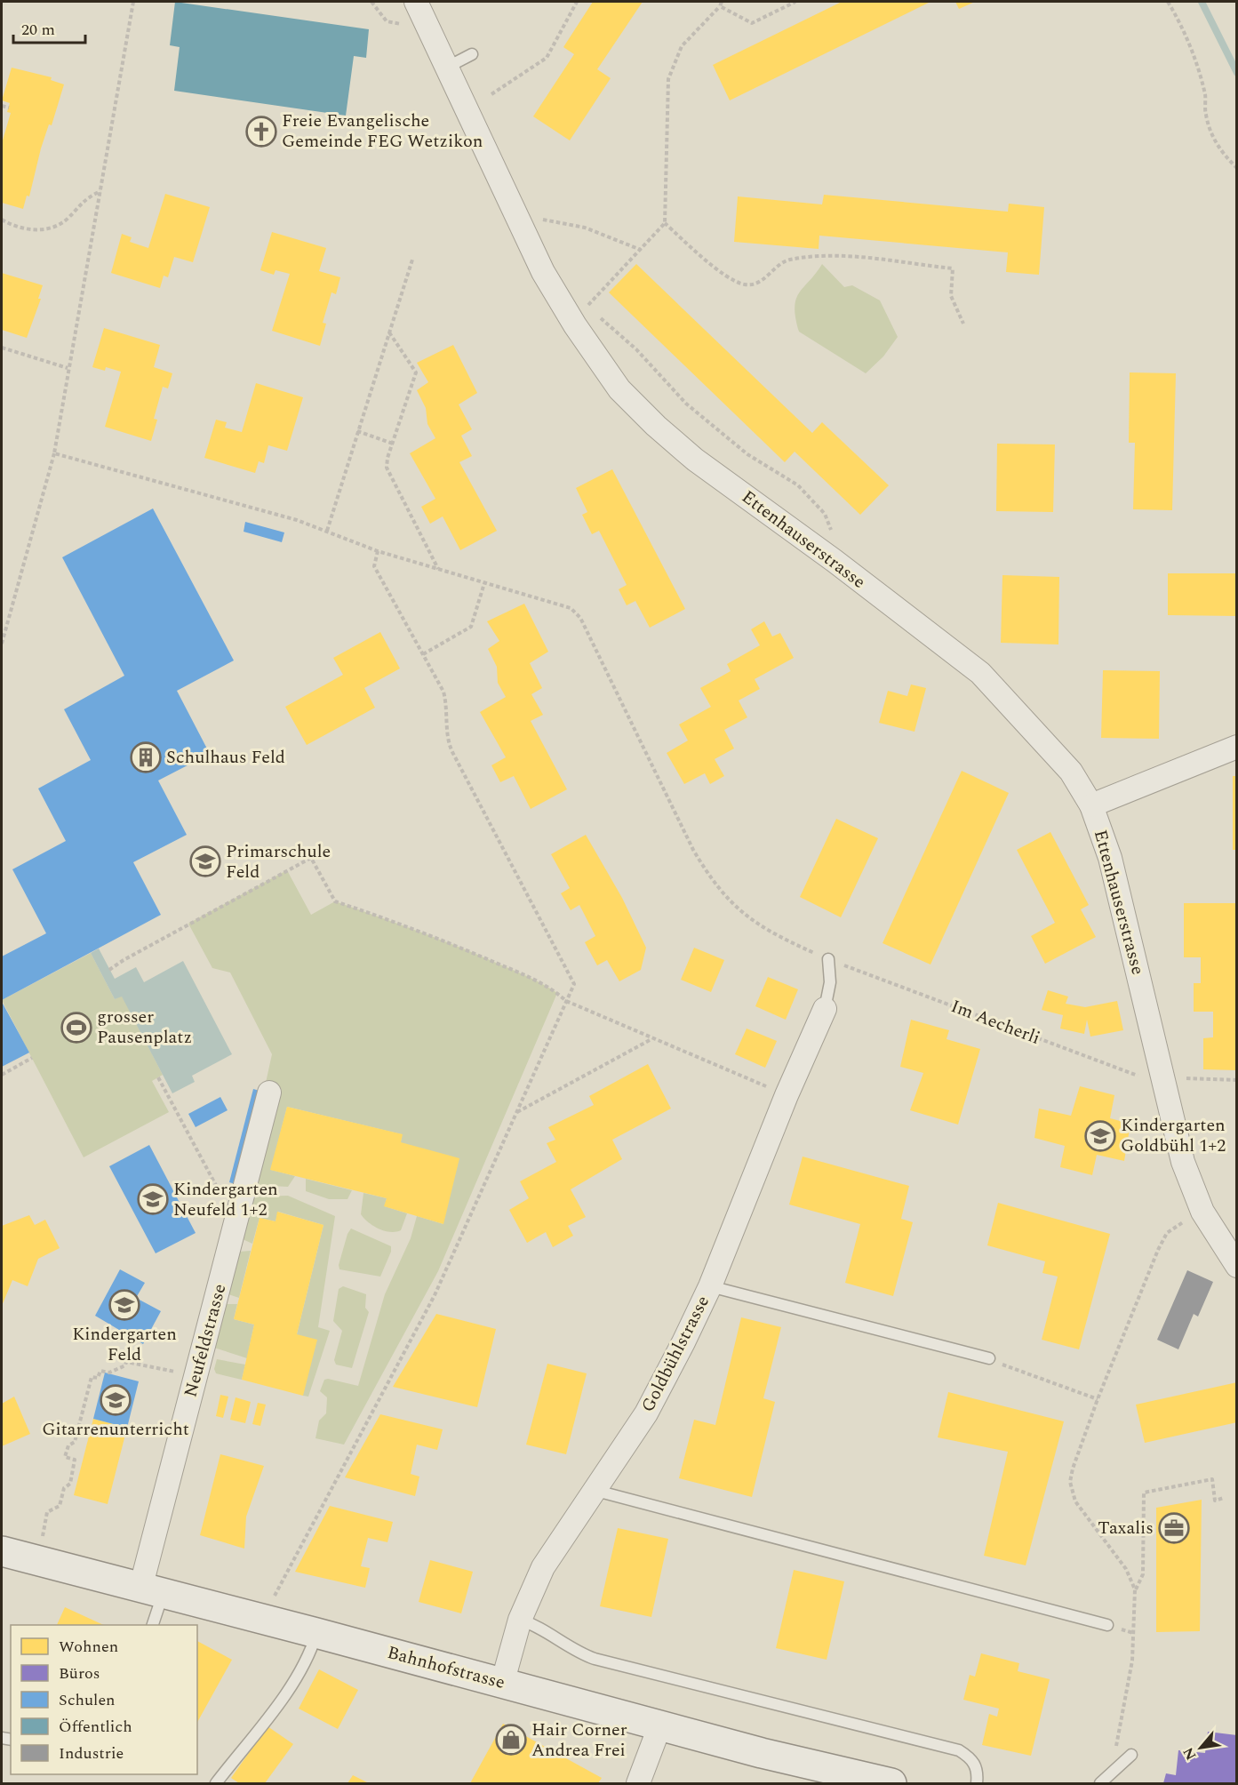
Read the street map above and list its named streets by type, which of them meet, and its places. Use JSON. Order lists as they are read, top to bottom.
{
  "streets": {
    "main road": ["Bahnhofstrasse"],
    "street": ["Ettenhauserstrasse", "Neufeldstrasse", "Goldbühlstrasse"],
    "path": ["Im Aecherli"]
  },
  "crossings": [
    ["Ettenhauserstrasse", "Im Aecherli"],
    ["Neufeldstrasse", "Bahnhofstrasse"],
    ["Goldbühlstrasse", "Bahnhofstrasse"]
  ],
  "places": {
    "church": ["Freie Evangelische Gemeinde FEG Wetzikon"],
    "building": ["Schulhaus Feld"],
    "school or university": [
      "Primarschule Feld",
      "Kindergarten Goldbühl 1+2",
      "Kindergarten Neufeld 1+2",
      "Kindergarten Feld",
      "Gitarrenunterricht"
    ],
    "sports": ["grosser Pausenplatz"],
    "office": ["Taxalis"],
    "shop": ["Hair Corner Andrea Frei"]
  },
  "legend": [
    "Wohnen",
    "Büros",
    "Schulen",
    "Öffentlich",
    "Industrie"
  ],
  "scale_bar": "20 m",
  "north": "bottom left"
}
